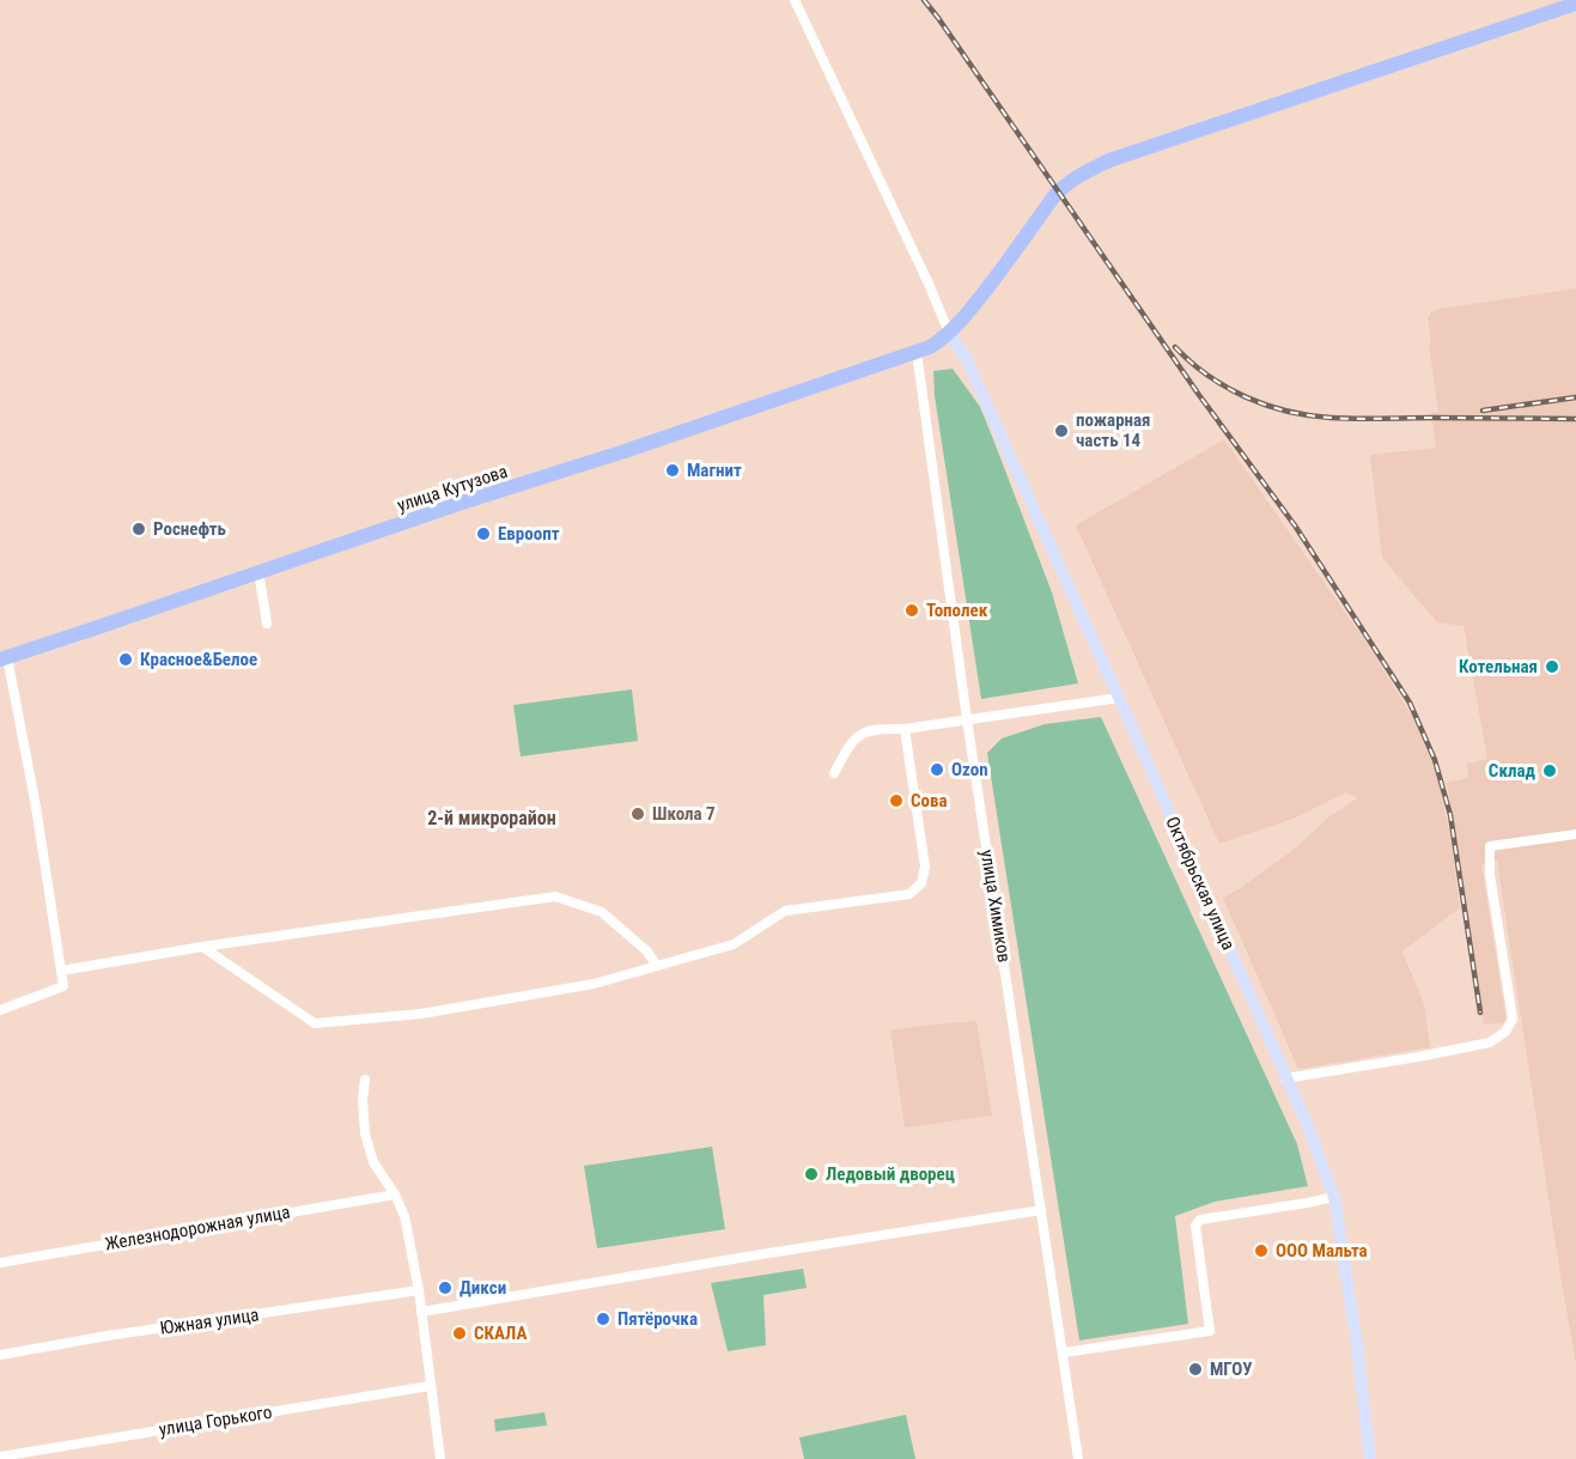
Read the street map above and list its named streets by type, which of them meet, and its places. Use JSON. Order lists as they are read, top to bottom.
{
  "streets": {
    "main road": ["улица Кутузова", "Октябрьская улица"],
    "street": [
      "улица Химиков",
      "Железнодорожная улица",
      "Южная улица",
      "улица Горького"
    ]
  },
  "crossings": [
    ["улица Кутузова", "Октябрьская улица"],
    ["улица Кутузова", "улица Химиков"]
  ],
  "districts": ["2-й микрорайон"],
  "places": [
    "пожарная часть 14",
    "Магнит",
    "Роснефть",
    "Евроопт",
    "Тополек",
    "Красное&Белое",
    "Котельная",
    "Ozon",
    "Склад",
    "Сова",
    "Школа 7",
    "Ледовый дворец",
    "ООО Мальта",
    "Дикси",
    "Пятёрочка",
    "СКАЛА",
    "МГОУ"
  ]
}
